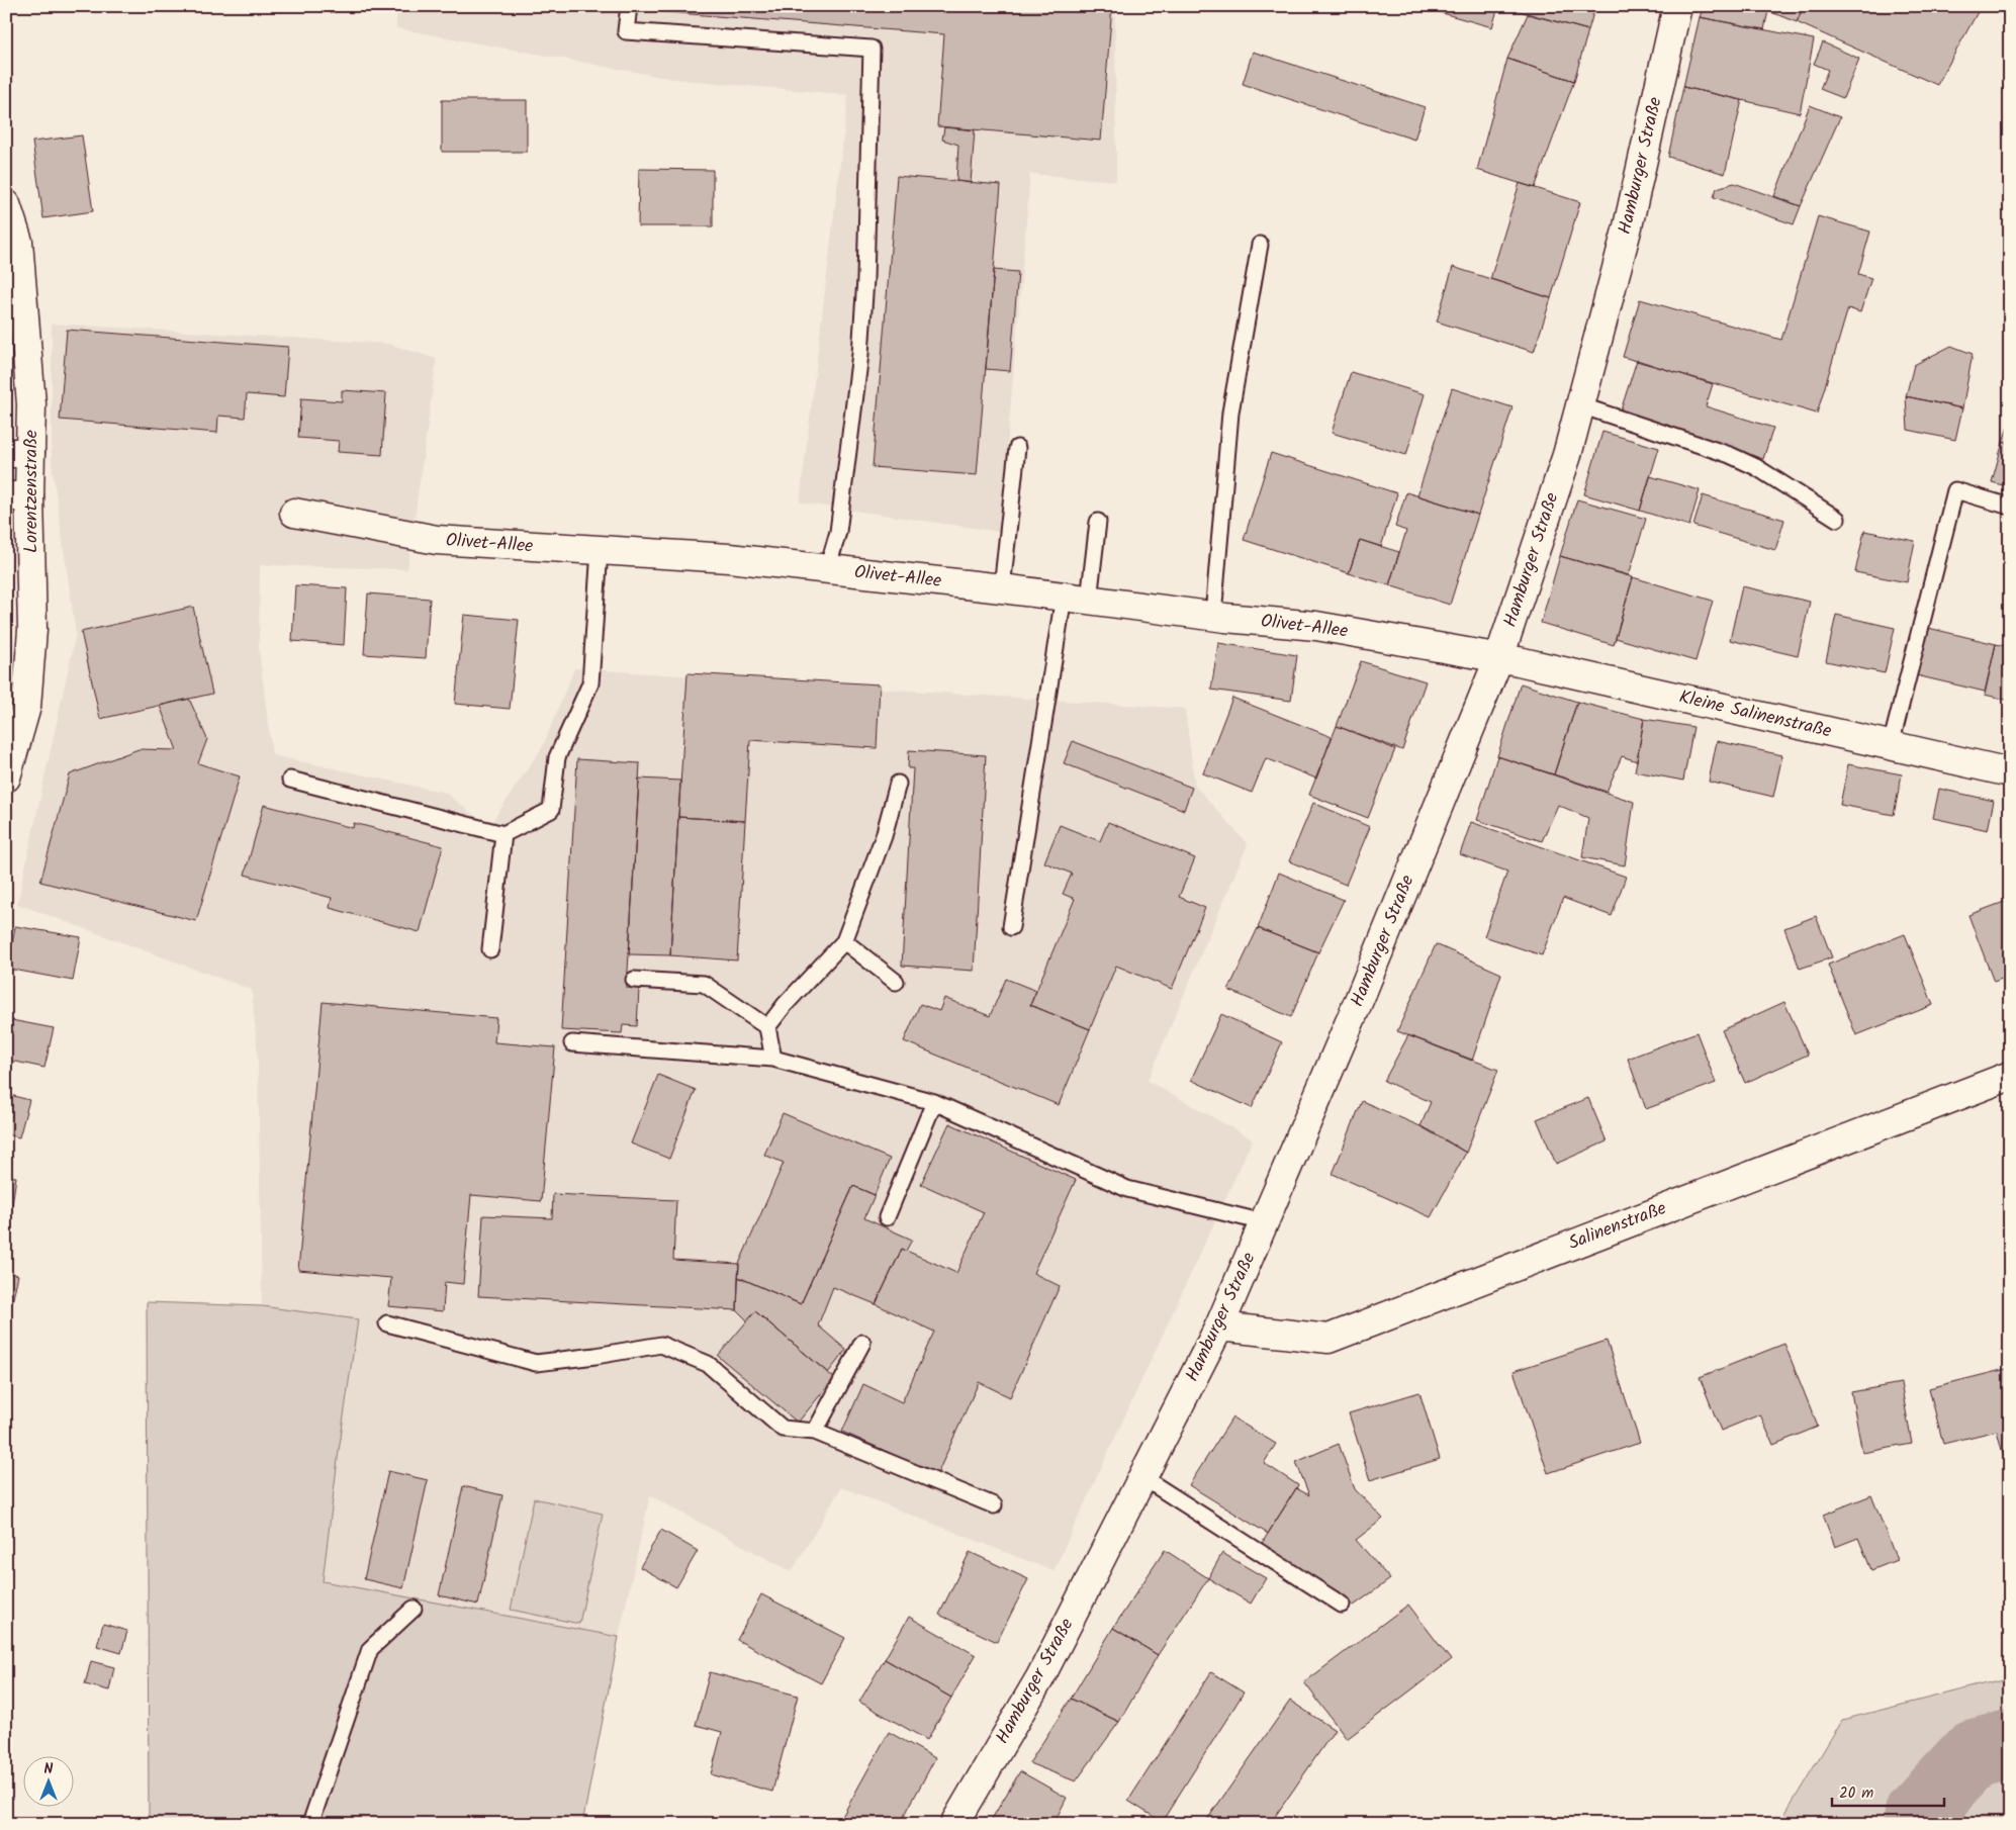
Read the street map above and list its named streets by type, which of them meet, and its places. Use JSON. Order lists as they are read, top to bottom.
{
  "streets": {
    "street": [
      "Hamburger Straße",
      "Lorentzenstraße",
      "Olivet-Allee",
      "Kleine Salinenstraße",
      "Salinenstraße"
    ]
  },
  "crossings": [
    ["Hamburger Straße", "Olivet-Allee"],
    ["Hamburger Straße", "Kleine Salinenstraße"],
    ["Hamburger Straße", "Salinenstraße"],
    ["Olivet-Allee", "Kleine Salinenstraße"]
  ],
  "scale_bar": "20 m",
  "north": "top"
}
